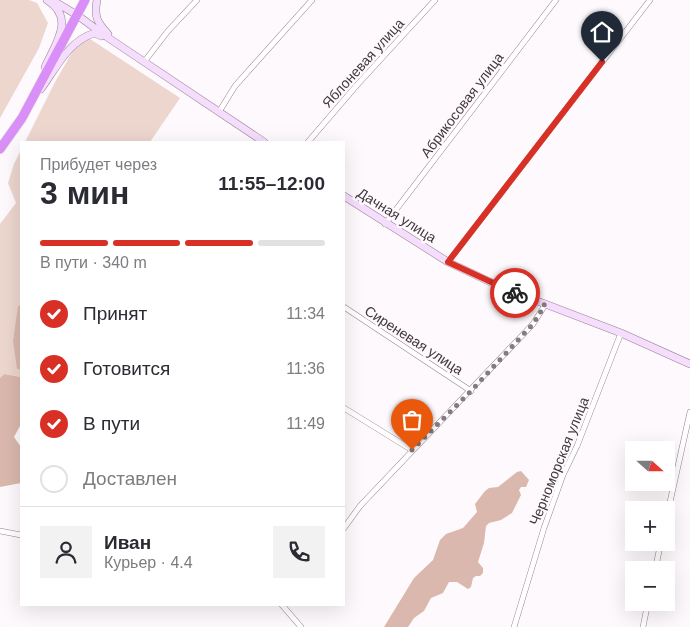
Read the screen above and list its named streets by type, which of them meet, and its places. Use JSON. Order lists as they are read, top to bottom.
{
  "streets": {
    "main road": ["Дачная улица"],
    "street": [
      "Яблоневая улица",
      "Абрикосовая улица",
      "Сиреневая улица",
      "Черноморская улица"
    ]
  },
  "crossings": [
    ["Абрикосовая улица", "Дачная улица"],
    ["Дачная улица", "Черноморская улица"]
  ],
  "north": "right",
  "page": {
    "heading": ["3 мин", "Прибудет через", "11:55–12:00"],
    "panel": ["Иван", "Курьер · 4.4"],
    "bar": "В пути · 340 m",
    "list": [
      ["Принят", "11:34"],
      ["Готовится", "11:36"],
      ["В пути", "11:49"],
      "Доставлен"
    ],
    "map_buttons": ["+", "−"]
  }
}
